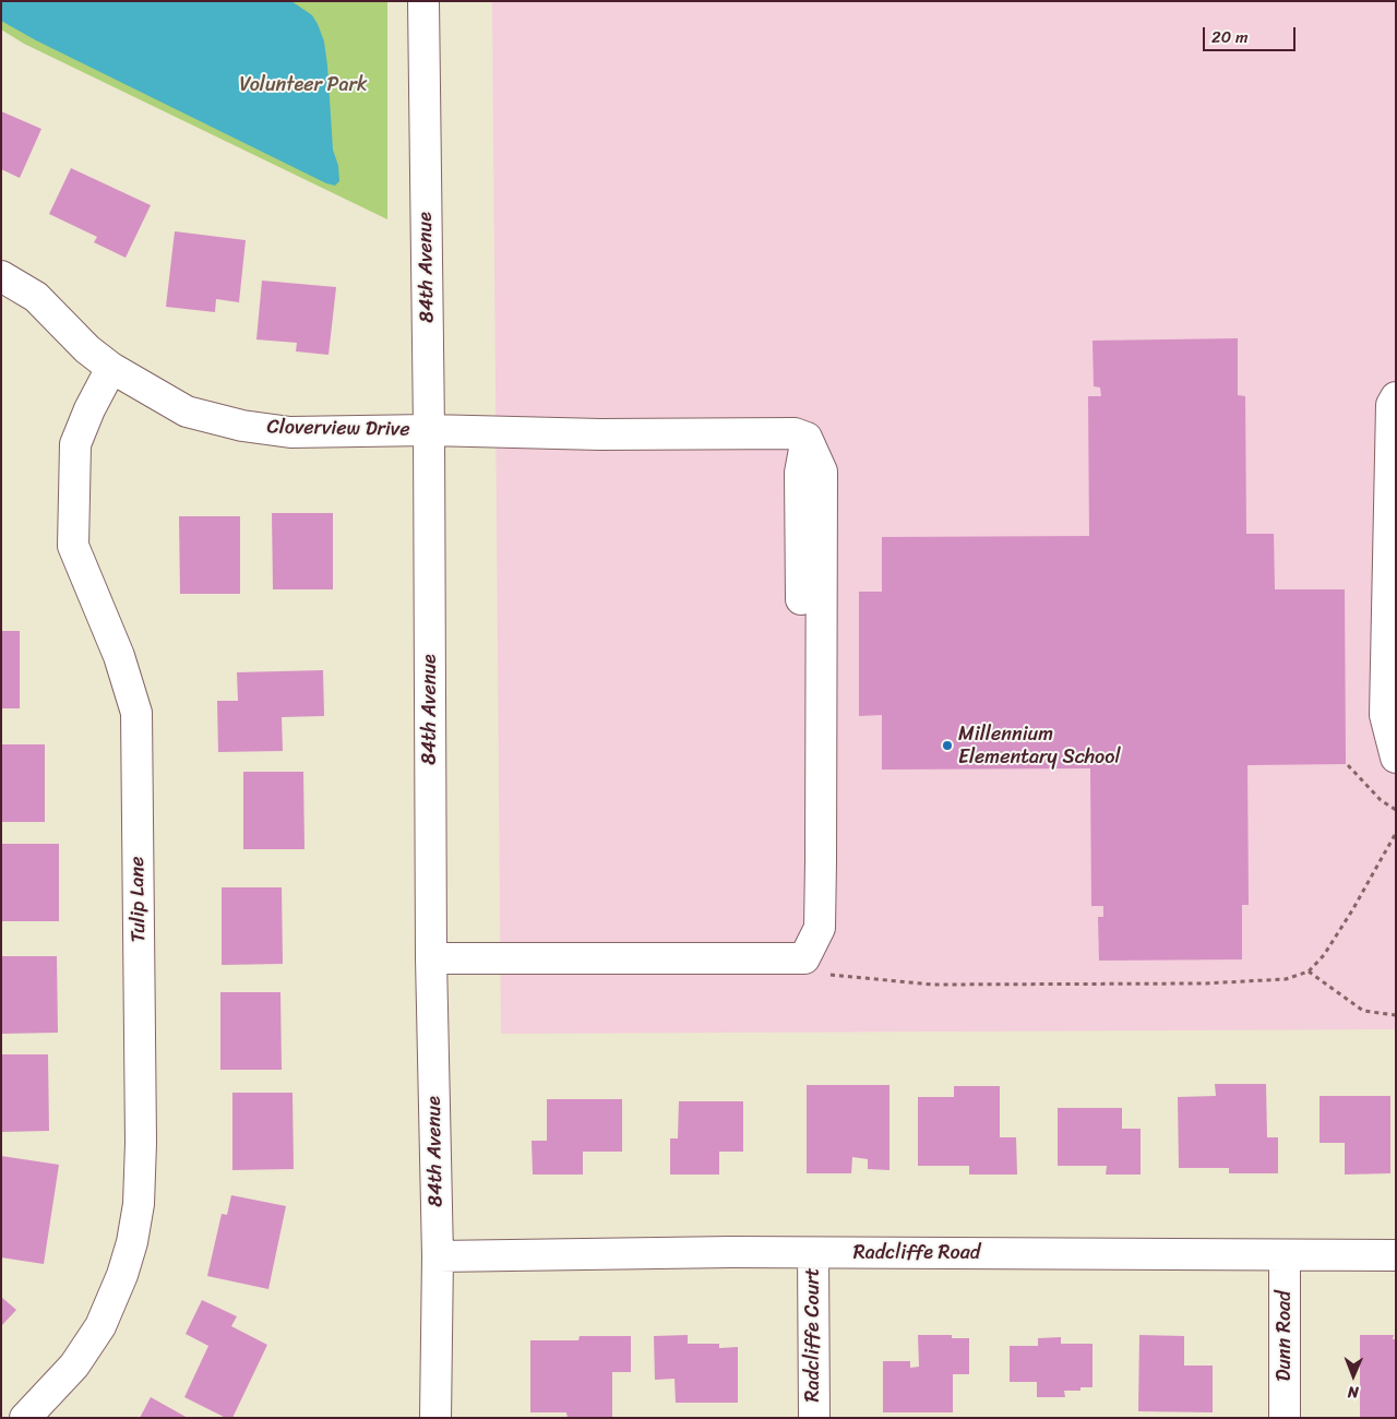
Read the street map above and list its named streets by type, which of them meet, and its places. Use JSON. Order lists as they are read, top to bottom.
{
  "streets": {
    "street": [
      "84th Avenue",
      "Cloverview Drive",
      "Tulip Lane",
      "Radcliffe Road",
      "Radcliffe Court",
      "Dunn Road"
    ]
  },
  "crossings": [
    ["84th Avenue", "Cloverview Drive"],
    ["84th Avenue", "Radcliffe Road"],
    ["Cloverview Drive", "Tulip Lane"],
    ["Radcliffe Road", "Radcliffe Court"],
    ["Radcliffe Road", "Dunn Road"]
  ],
  "parks": ["Volunteer Park"],
  "places": ["Millennium Elementary School"],
  "scale_bar": "20 m",
  "north": "bottom"
}
